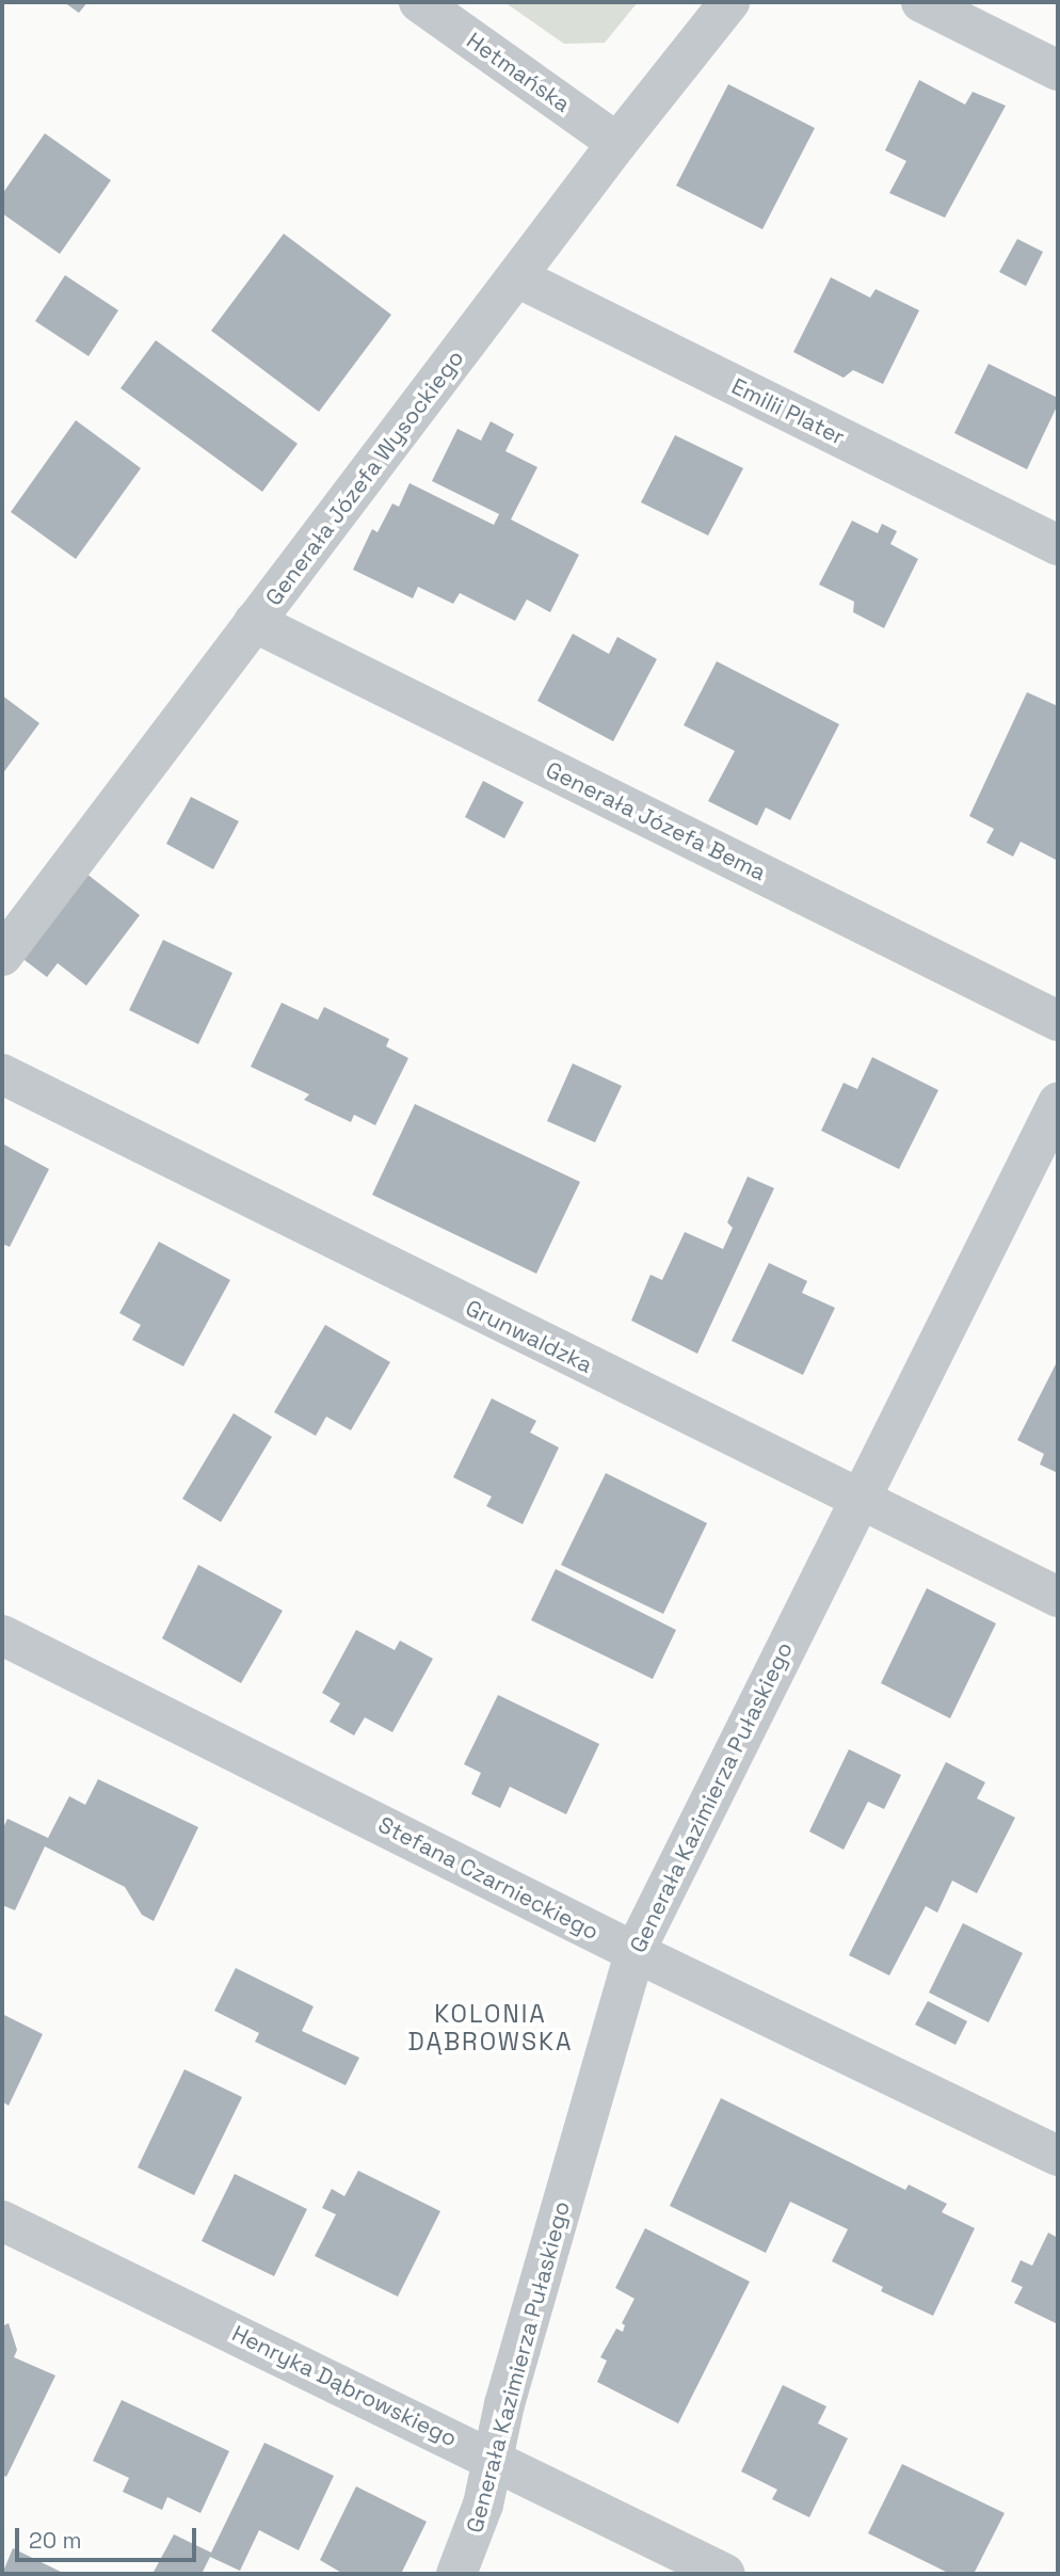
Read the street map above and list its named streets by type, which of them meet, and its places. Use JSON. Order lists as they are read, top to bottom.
{
  "streets": {
    "street": [
      "Hetmańska",
      "Emilii Plater",
      "Generała Józefa Wysockiego",
      "Generała Józefa Bema",
      "Grunwaldzka",
      "Generała Kazimierza Pułaskiego",
      "Stefana Czarnieckiego",
      "Henryka Dąbrowskiego"
    ]
  },
  "crossings": [
    ["Hetmańska", "Generała Józefa Wysockiego"],
    ["Emilii Plater", "Generała Józefa Wysockiego"],
    ["Generała Józefa Wysockiego", "Generała Józefa Bema"],
    ["Grunwaldzka", "Generała Kazimierza Pułaskiego"],
    ["Generała Kazimierza Pułaskiego", "Stefana Czarnieckiego"],
    ["Generała Kazimierza Pułaskiego", "Henryka Dąbrowskiego"]
  ],
  "districts": ["KOLONIA DĄBROWSKA"],
  "scale_bar": "20 m"
}
